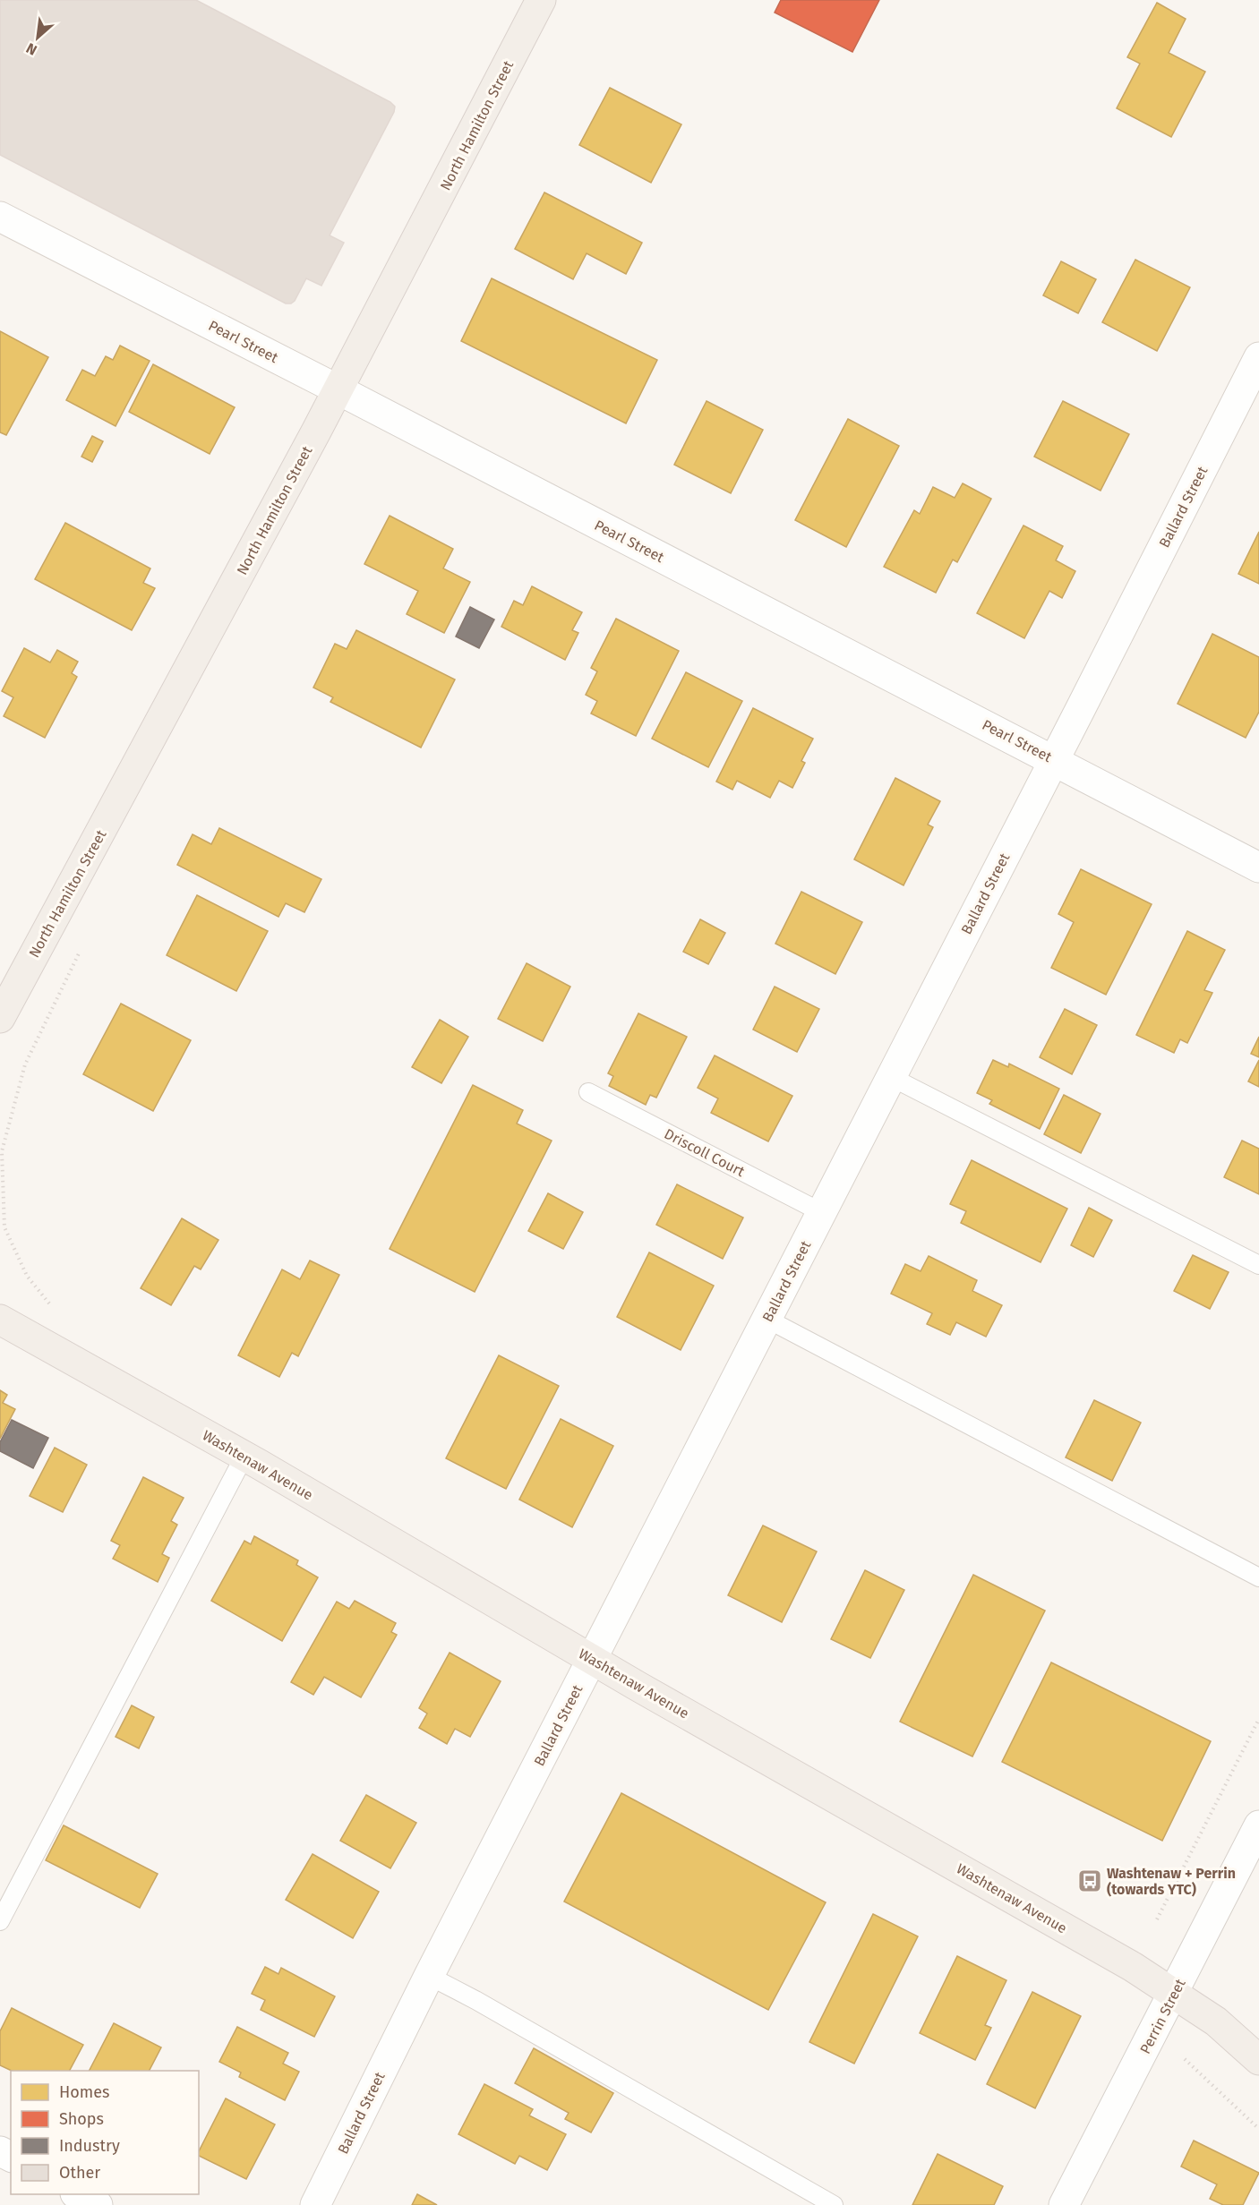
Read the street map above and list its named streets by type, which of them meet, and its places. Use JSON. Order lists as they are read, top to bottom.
{
  "streets": {
    "main road": ["North Hamilton Street", "Washtenaw Avenue"],
    "street": ["Pearl Street", "Ballard Street", "Perrin Street"],
    "lane": ["Driscoll Court"]
  },
  "crossings": [
    ["North Hamilton Street", "Pearl Street"],
    ["Pearl Street", "Ballard Street"],
    ["Ballard Street", "Driscoll Court"],
    ["Ballard Street", "Washtenaw Avenue"],
    ["Washtenaw Avenue", "Perrin Street"]
  ],
  "places": {
    "bus stop": ["Washtenaw + Perrin (towards YTC)"]
  },
  "legend": [
    "Homes",
    "Shops",
    "Industry",
    "Other"
  ],
  "north": "bottom left"
}
